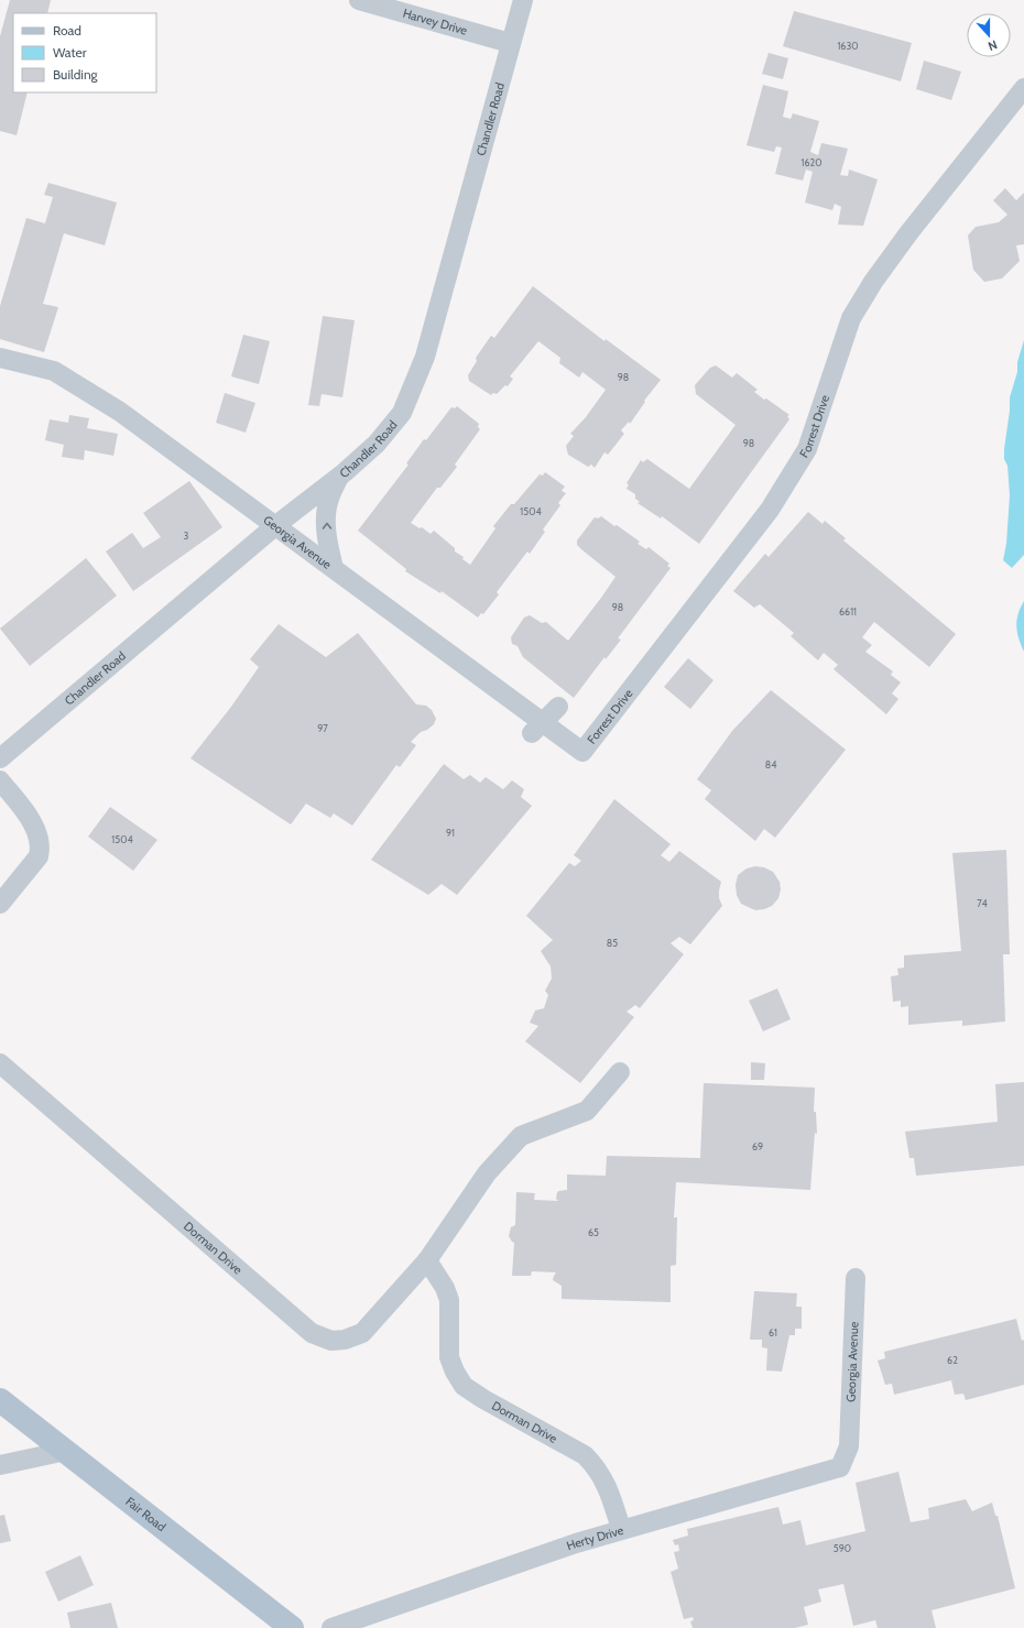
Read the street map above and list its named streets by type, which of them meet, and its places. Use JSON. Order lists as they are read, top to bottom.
{
  "streets": {
    "main road": ["Fair Road"],
    "street": [
      "Harvey Drive",
      "Chandler Road",
      "Forrest Drive",
      "Georgia Avenue",
      "Dorman Drive",
      "Herty Drive"
    ]
  },
  "crossings": [
    ["Harvey Drive", "Chandler Road"],
    ["Chandler Road", "Georgia Avenue"],
    ["Forrest Drive", "Georgia Avenue"],
    ["Georgia Avenue", "Herty Drive"],
    ["Dorman Drive", "Herty Drive"]
  ],
  "house_numbers": [
    "1630",
    "1620",
    "98",
    "98",
    "1504",
    "3",
    "98",
    "6611",
    "97",
    "84",
    "91",
    "1504",
    "74",
    "85",
    "69",
    "65",
    "61",
    "62",
    "590"
  ],
  "legend": ["Road", "Water", "Building"],
  "north": "bottom"
}
